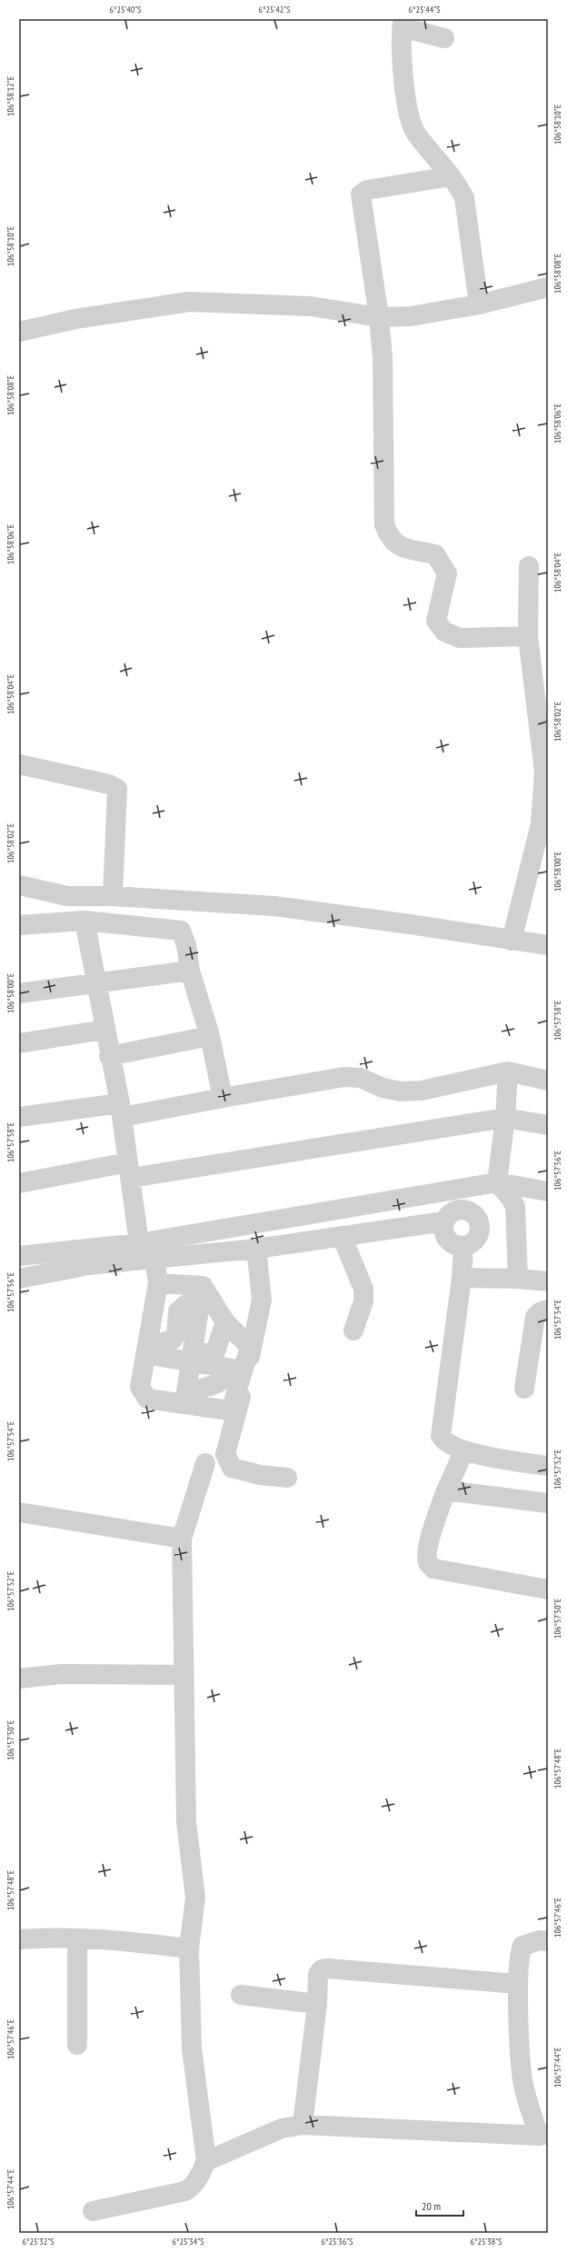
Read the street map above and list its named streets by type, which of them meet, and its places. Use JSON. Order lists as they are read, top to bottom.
{
  "scale_bar": "20 m",
  "coordinates": [
    "6°25'40\"S",
    "6°25'42\"S",
    "6°25'44\"S",
    "106°58'12\"E",
    "106°58'10\"E",
    "106°58'08\"E",
    "106°58'06\"E",
    "106°58'04\"E",
    "106°58'02\"E",
    "106°58'00\"E",
    "106°57'58\"E",
    "106°57'56\"E",
    "106°57'54\"E",
    "106°57'52\"E",
    "106°57'50\"E",
    "106°57'48\"E",
    "106°57'46\"E",
    "106°57'44\"E",
    "6°25'32\"S",
    "6°25'34\"S",
    "6°25'36\"S",
    "6°25'38\"S"
  ]
}
